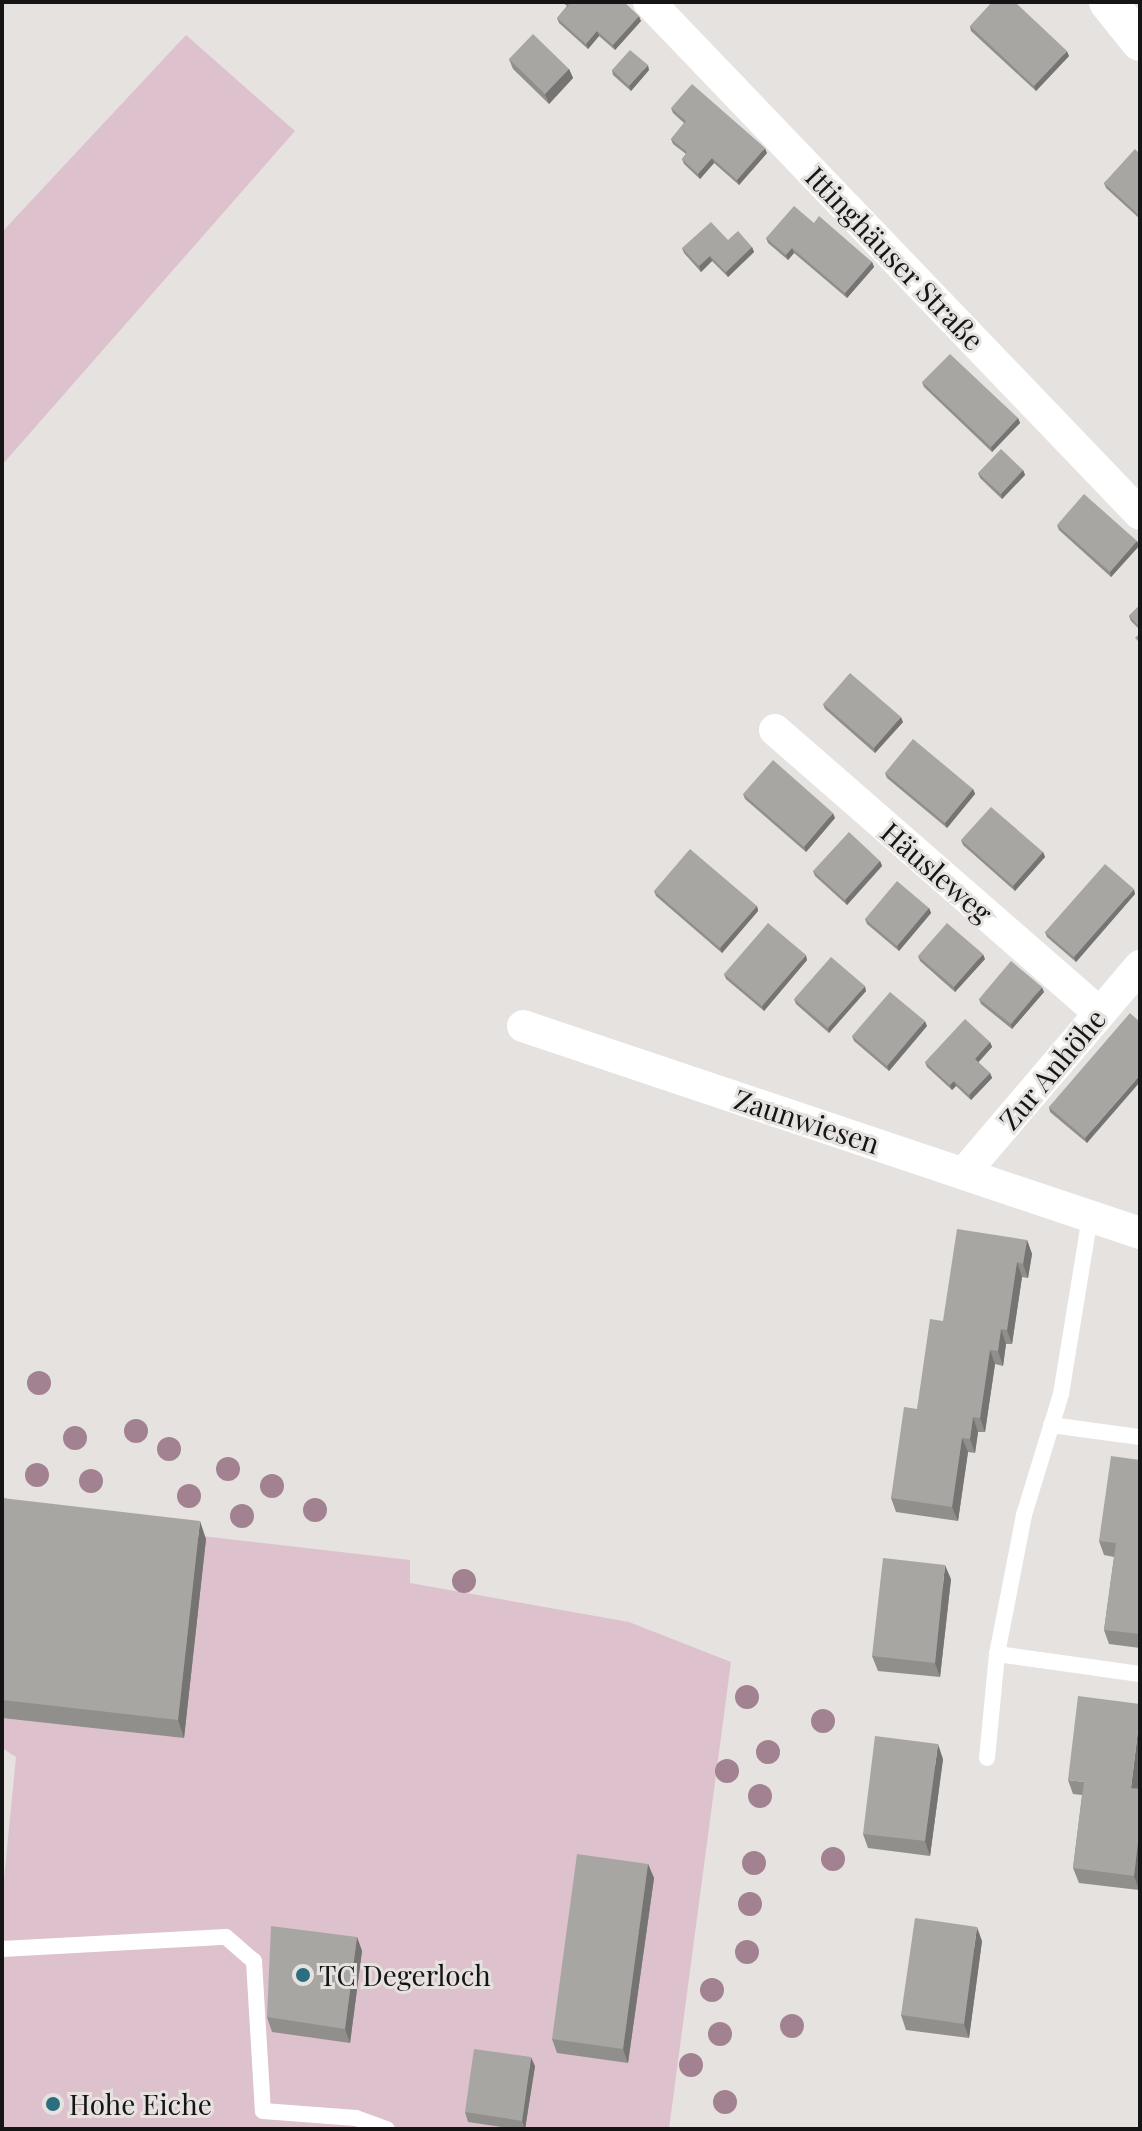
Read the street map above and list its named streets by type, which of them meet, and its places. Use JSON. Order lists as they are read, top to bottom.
{
  "streets": {
    "street": [
      "Ittinghäuser Straße",
      "Häusleweg",
      "Zur Anhöhe",
      "Zaunwiesen"
    ]
  },
  "crossings": [
    ["Häusleweg", "Zur Anhöhe"],
    ["Zur Anhöhe", "Zaunwiesen"]
  ],
  "places": ["TC Degerloch", "Hohe Eiche"]
}
